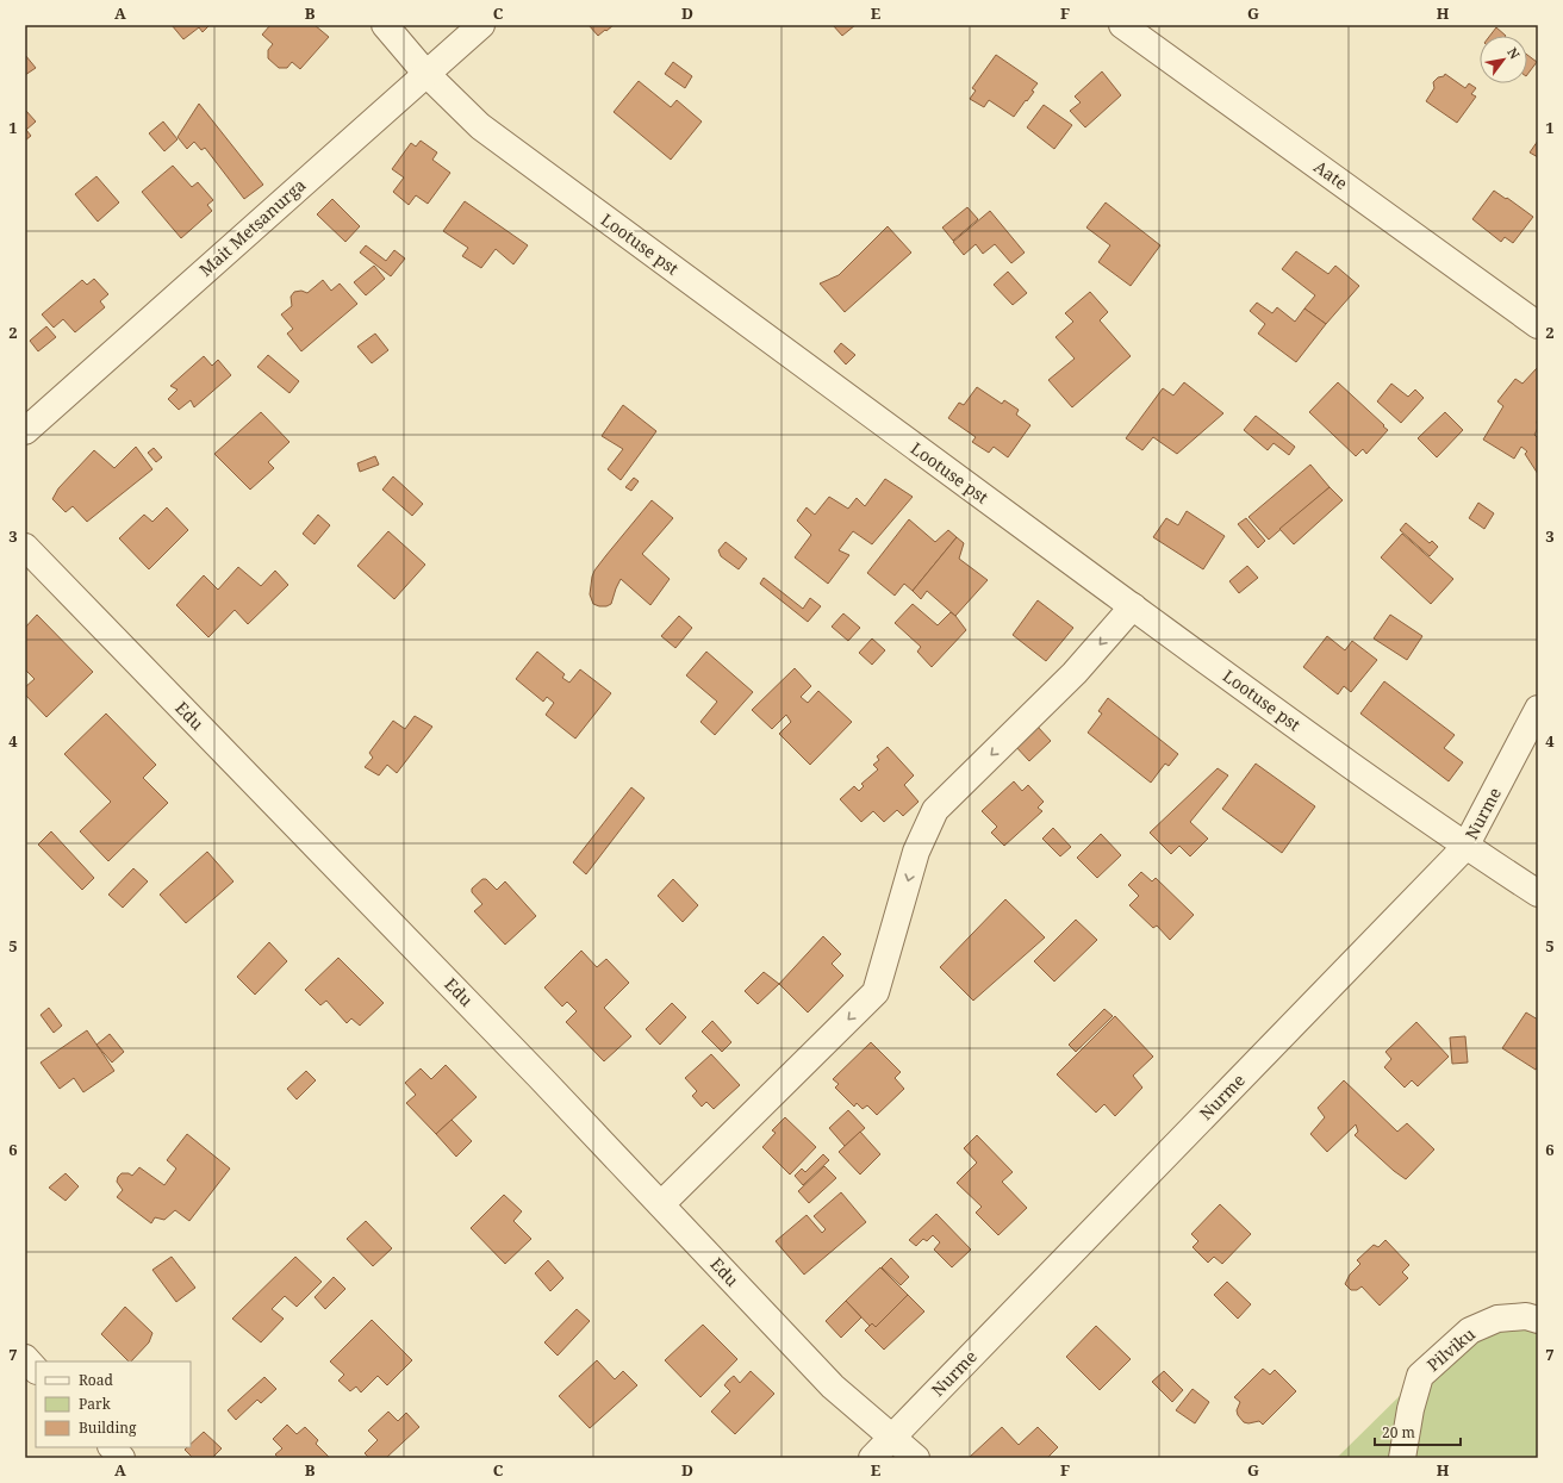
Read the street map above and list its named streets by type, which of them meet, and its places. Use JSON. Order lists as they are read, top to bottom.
{
  "streets": {
    "street": [
      "Aate",
      "Mait Metsanurga",
      "Lootuse pst",
      "Edu",
      "Nurme",
      "Pilviku"
    ]
  },
  "crossings": [
    ["Mait Metsanurga", "Lootuse pst"],
    ["Lootuse pst", "Nurme"],
    ["Edu", "Nurme"]
  ],
  "legend": ["Road", "Park", "Building"],
  "scale_bar": "20 m",
  "north": "top right",
  "grid": {
    "columns": [
      "A",
      "B",
      "C",
      "D",
      "E",
      "F",
      "G",
      "H"
    ],
    "rows": [
      "1",
      "2",
      "3",
      "4",
      "5",
      "6",
      "7"
    ]
  }
}
